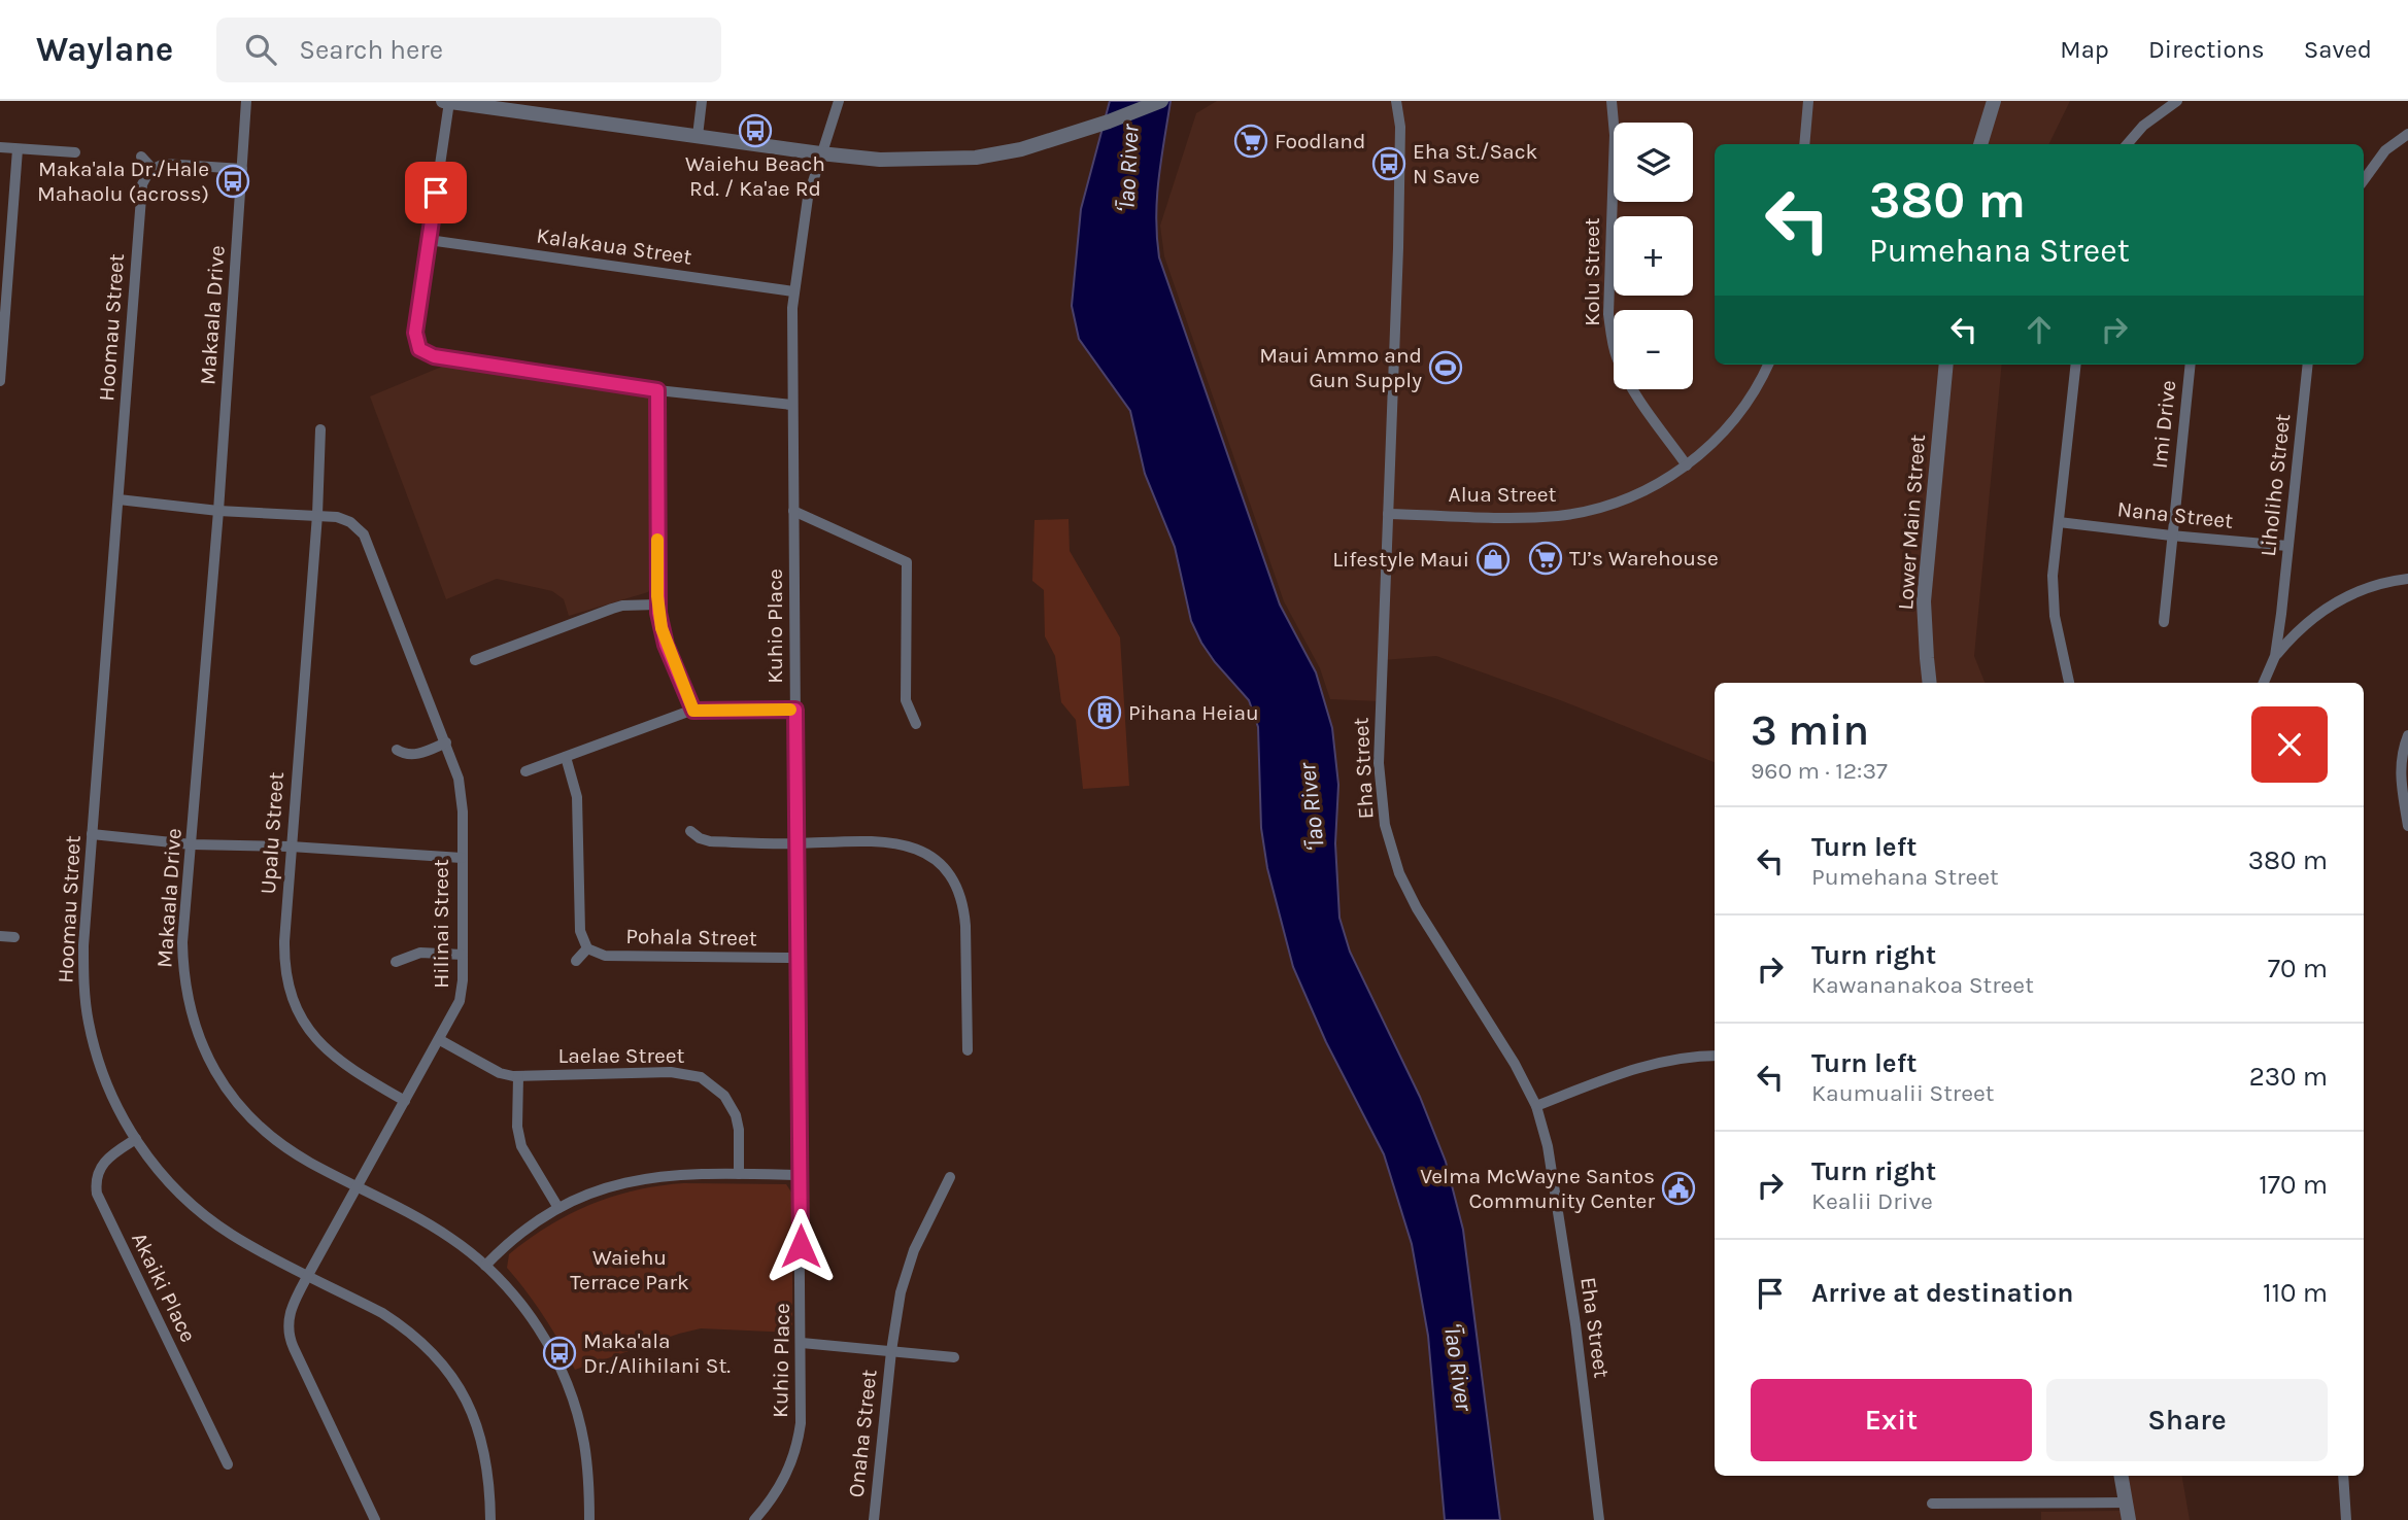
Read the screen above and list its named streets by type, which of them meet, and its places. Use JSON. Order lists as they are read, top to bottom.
{
  "streets": {
    "street": [
      "Kalakaua Street",
      "Kolu Street",
      "Makaala Drive",
      "Hoomau Street",
      "Imi Drive",
      "Liholiho Street",
      "Alua Street",
      "Nana Street",
      "Lower Main Street",
      "Kuhio Place",
      "Eha Street",
      "Upalu Street",
      "Hilinai Street",
      "Pohala Street",
      "Laelae Street",
      "Akaiki Place",
      "Onaha Street"
    ]
  },
  "crossings": [
    ["Kalakaua Street", "Kuhio Place"],
    ["Kolu Street", "Alua Street"],
    ["Makaala Drive", "Hilinai Street"],
    ["Hoomau Street", "Hilinai Street"],
    ["Hoomau Street", "Akaiki Place"],
    ["Imi Drive", "Nana Street"],
    ["Liholiho Street", "Nana Street"],
    ["Alua Street", "Eha Street"],
    ["Kuhio Place", "Pohala Street"],
    ["Upalu Street", "Hilinai Street"],
    ["Hilinai Street", "Laelae Street"]
  ],
  "water": ["ʻĪao River"],
  "parks": ["Waiehu Terrace Park"],
  "places": {
    "bus stop": [
      "Waiehu Beach Rd. / Ka'ae Rd",
      "Eha St./Sack N Save",
      "Maka'ala Dr./Hale Mahaolu (across)",
      "Maka'ala Dr./Alihilani St."
    ],
    "supermarket": ["Foodland", "TJ’s Warehouse"],
    "sports": ["Maui Ammo and Gun Supply"],
    "shop": ["Lifestyle Maui"],
    "building": ["Pihana Heiau"],
    "public building": ["Velma McWayne Santos Community Center"]
  },
  "page": {
    "header": "Waylane",
    "search": "Search here",
    "nav": ["Map", "Directions", "Saved"],
    "map_buttons": ["+", "−"],
    "turn": ["380 m", "Pumehana Street"],
    "heading": ["3 min", "960 m · 12:37"],
    "list": [
      {
        "name": "Turn left",
        "note": "Pumehana Street",
        "value": "380 m"
      },
      {
        "name": "Turn right",
        "note": "Kawananakoa Street",
        "value": "70 m"
      },
      {
        "name": "Turn left",
        "note": "Kaumualii Street",
        "value": "230 m"
      },
      {
        "name": "Turn right",
        "note": "Kealii Drive",
        "value": "170 m"
      },
      {
        "name": "Arrive at destination",
        "value": "110 m"
      }
    ],
    "buttons": ["Exit", "Share"]
  }
}
